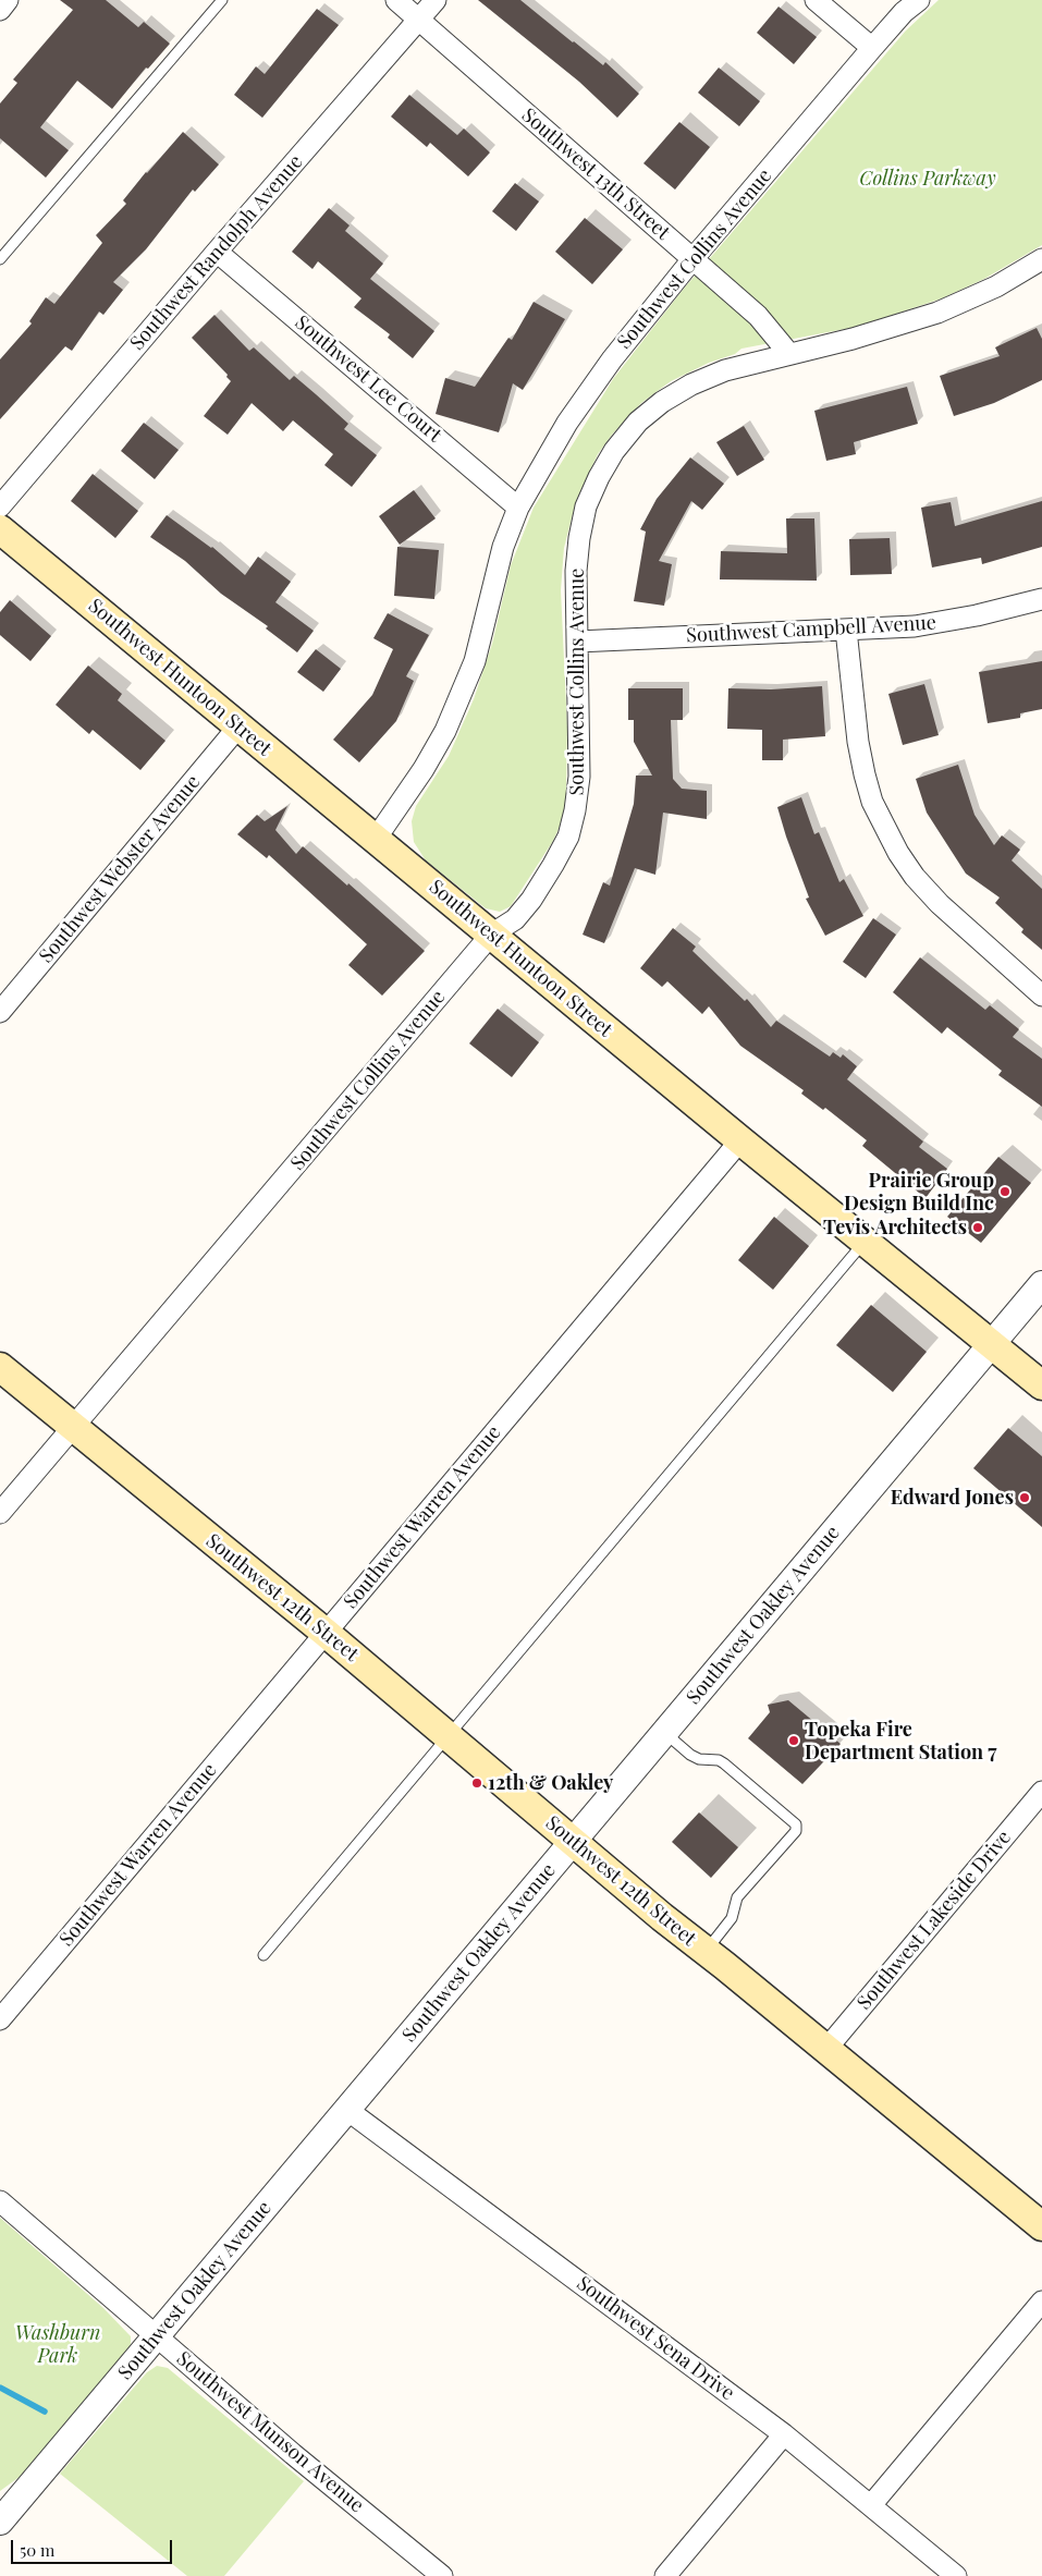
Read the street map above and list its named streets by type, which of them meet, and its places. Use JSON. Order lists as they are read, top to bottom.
{
  "streets": {
    "main road": ["Southwest Huntoon Street", "Southwest 12th Street"],
    "street": [
      "Southwest 13th Street",
      "Southwest Randolph Avenue",
      "Southwest Collins Avenue",
      "Southwest Lee Court",
      "Southwest Campbell Avenue",
      "Southwest Webster Avenue",
      "Southwest Warren Avenue",
      "Southwest Oakley Avenue",
      "Southwest Lakeside Drive",
      "Southwest Sena Drive",
      "Southwest Munson Avenue"
    ]
  },
  "crossings": [
    ["Southwest 13th Street", "Southwest Randolph Avenue"],
    ["Southwest 13th Street", "Southwest Collins Avenue"],
    ["Southwest Randolph Avenue", "Southwest Lee Court"],
    ["Southwest Collins Avenue", "Southwest Lee Court"],
    ["Southwest Collins Avenue", "Southwest Campbell Avenue"],
    ["Southwest Collins Avenue", "Southwest Huntoon Street"],
    ["Southwest Collins Avenue", "Southwest 12th Street"],
    ["Southwest Huntoon Street", "Southwest Webster Avenue"],
    ["Southwest Huntoon Street", "Southwest Warren Avenue"],
    ["Southwest Huntoon Street", "Southwest Oakley Avenue"],
    ["Southwest Warren Avenue", "Southwest 12th Street"],
    ["Southwest 12th Street", "Southwest Oakley Avenue"],
    ["Southwest 12th Street", "Southwest Lakeside Drive"],
    ["Southwest Oakley Avenue", "Southwest Sena Drive"],
    ["Southwest Oakley Avenue", "Southwest Munson Avenue"]
  ],
  "parks": ["Collins Parkway", "Washburn Park"],
  "places": [
    "Prairie Group Design Build Inc",
    "Tevis Architects",
    "Edward Jones",
    "Topeka Fire Department Station 7",
    "12th & Oakley"
  ],
  "scale_bar": "50 m"
}
